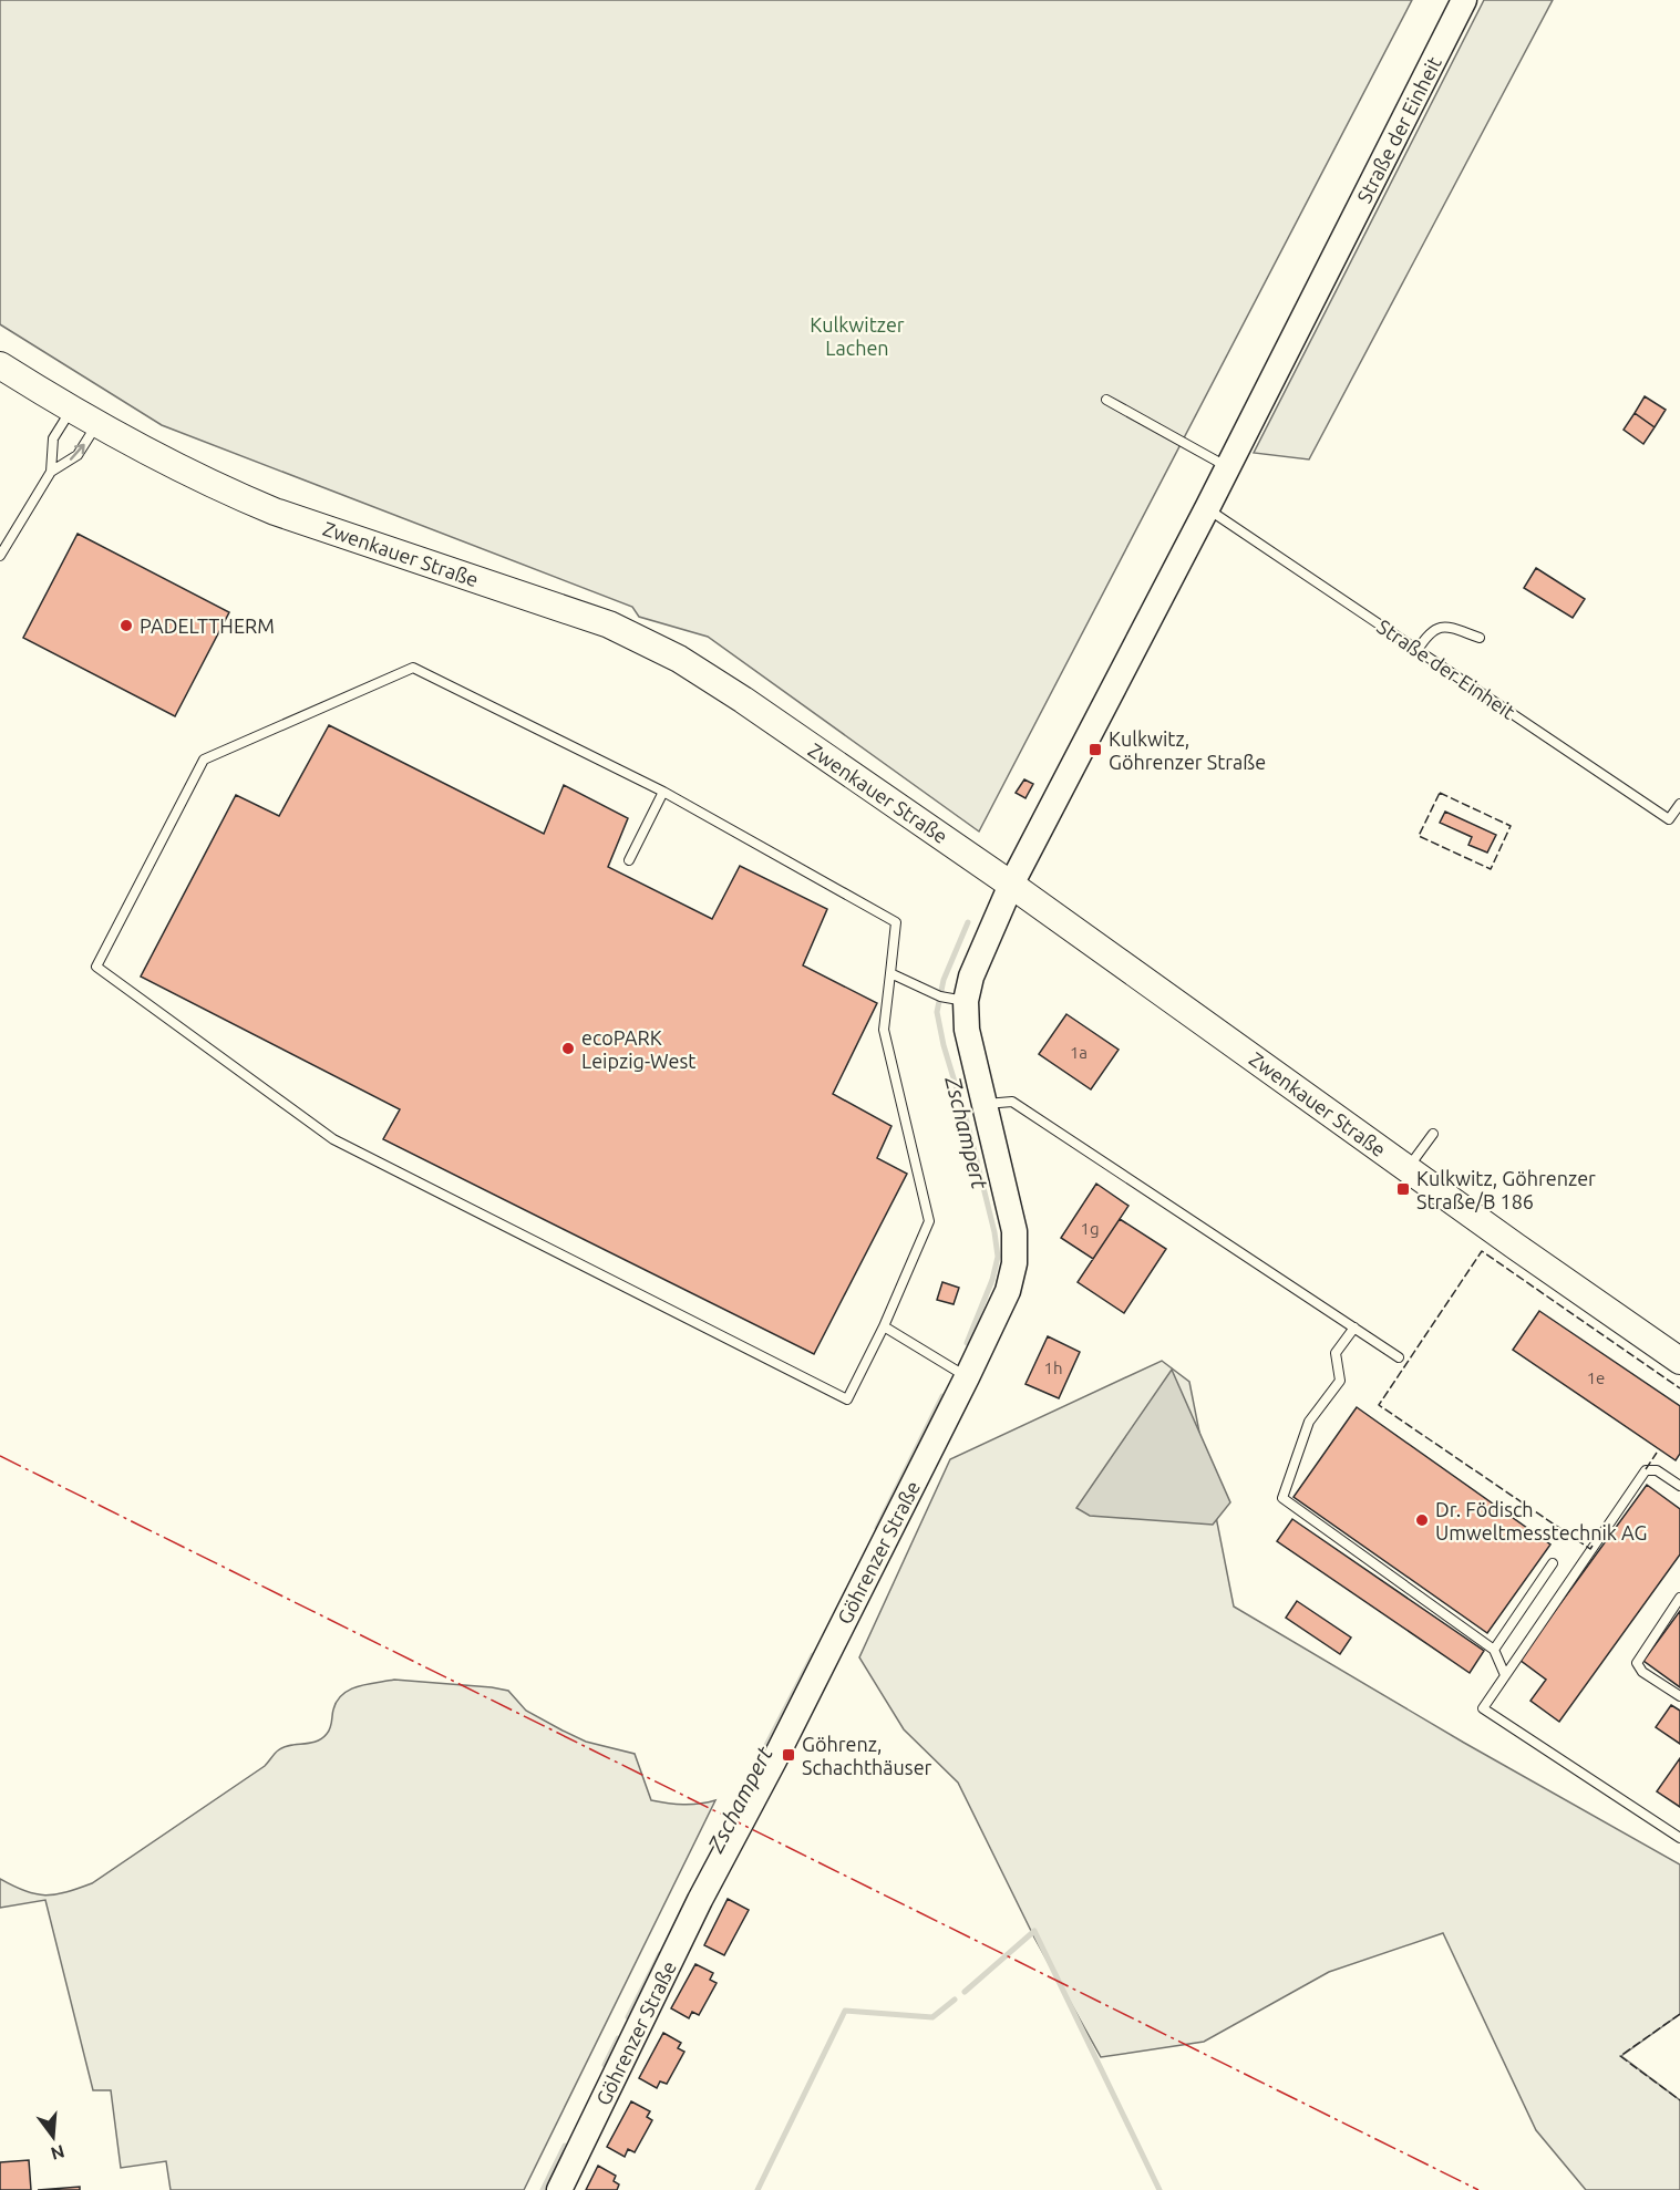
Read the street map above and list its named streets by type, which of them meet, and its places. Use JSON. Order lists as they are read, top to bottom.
{
  "streets": {
    "main road": ["Zwenkauer Straße"],
    "street": ["Straße der Einheit", "Göhrenzer Straße"]
  },
  "crossings": [
    ["Straße der Einheit", "Zwenkauer Straße"],
    ["Straße der Einheit", "Göhrenzer Straße"],
    ["Zwenkauer Straße", "Göhrenzer Straße"]
  ],
  "water": ["Zschampert"],
  "parks": ["Kulkwitzer Lachen"],
  "places": {
    "other": ["PADELTTHERM", "ecoPARK Leipzig-West", "Dr. Födisch Umweltmesstechnik AG"],
    "transit": ["Kulkwitz, Göhrenzer Straße", "Kulkwitz, Göhrenzer Straße/B 186", "Göhrenz, Schachthäuser"]
  },
  "house_numbers": [
    "1a",
    "1g",
    "1h",
    "1e"
  ],
  "north": "bottom"
}
